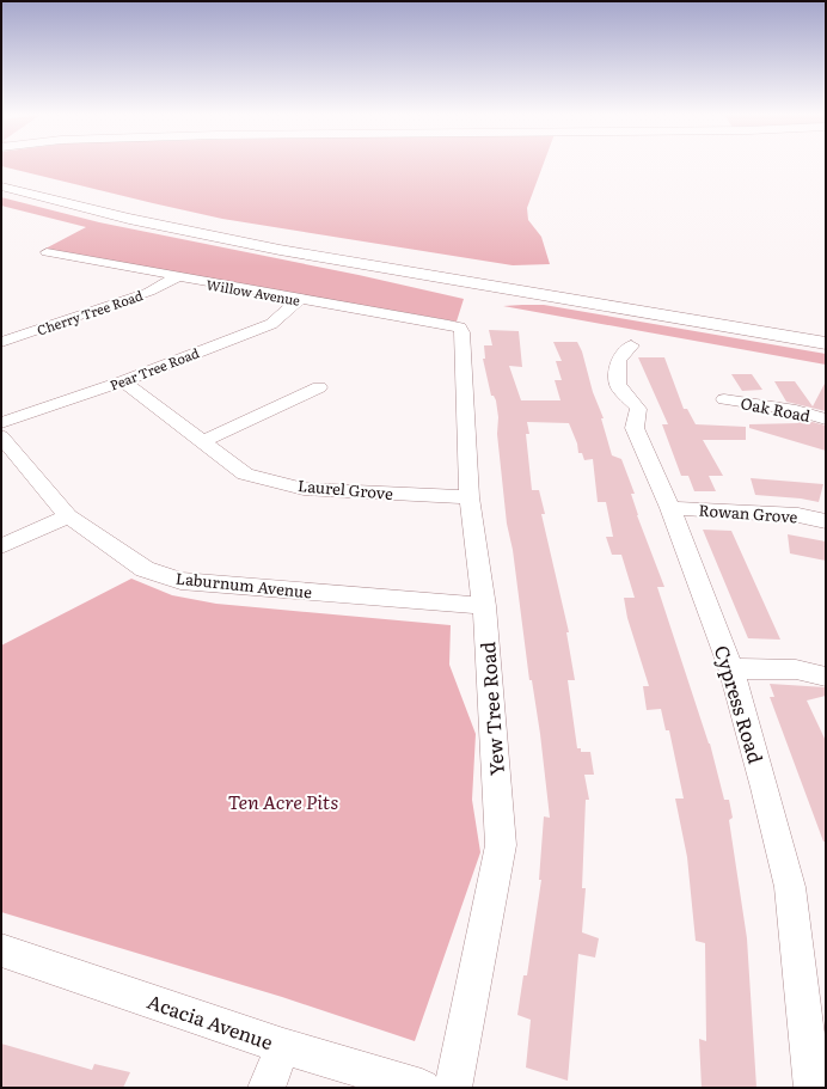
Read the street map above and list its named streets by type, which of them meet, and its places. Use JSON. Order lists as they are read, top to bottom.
{
  "streets": {
    "street": [
      "Willow Avenue",
      "Cherry Tree Road",
      "Pear Tree Road",
      "Oak Road",
      "Laurel Grove",
      "Rowan Grove",
      "Laburnum Avenue",
      "Cypress Road",
      "Yew Tree Road",
      "Acacia Avenue"
    ]
  },
  "crossings": [
    ["Willow Avenue", "Cherry Tree Road"],
    ["Willow Avenue", "Pear Tree Road"],
    ["Willow Avenue", "Yew Tree Road"],
    ["Pear Tree Road", "Laurel Grove"],
    ["Laurel Grove", "Yew Tree Road"],
    ["Rowan Grove", "Cypress Road"],
    ["Laburnum Avenue", "Yew Tree Road"]
  ],
  "parks": ["Ten Acre Pits"]
}
